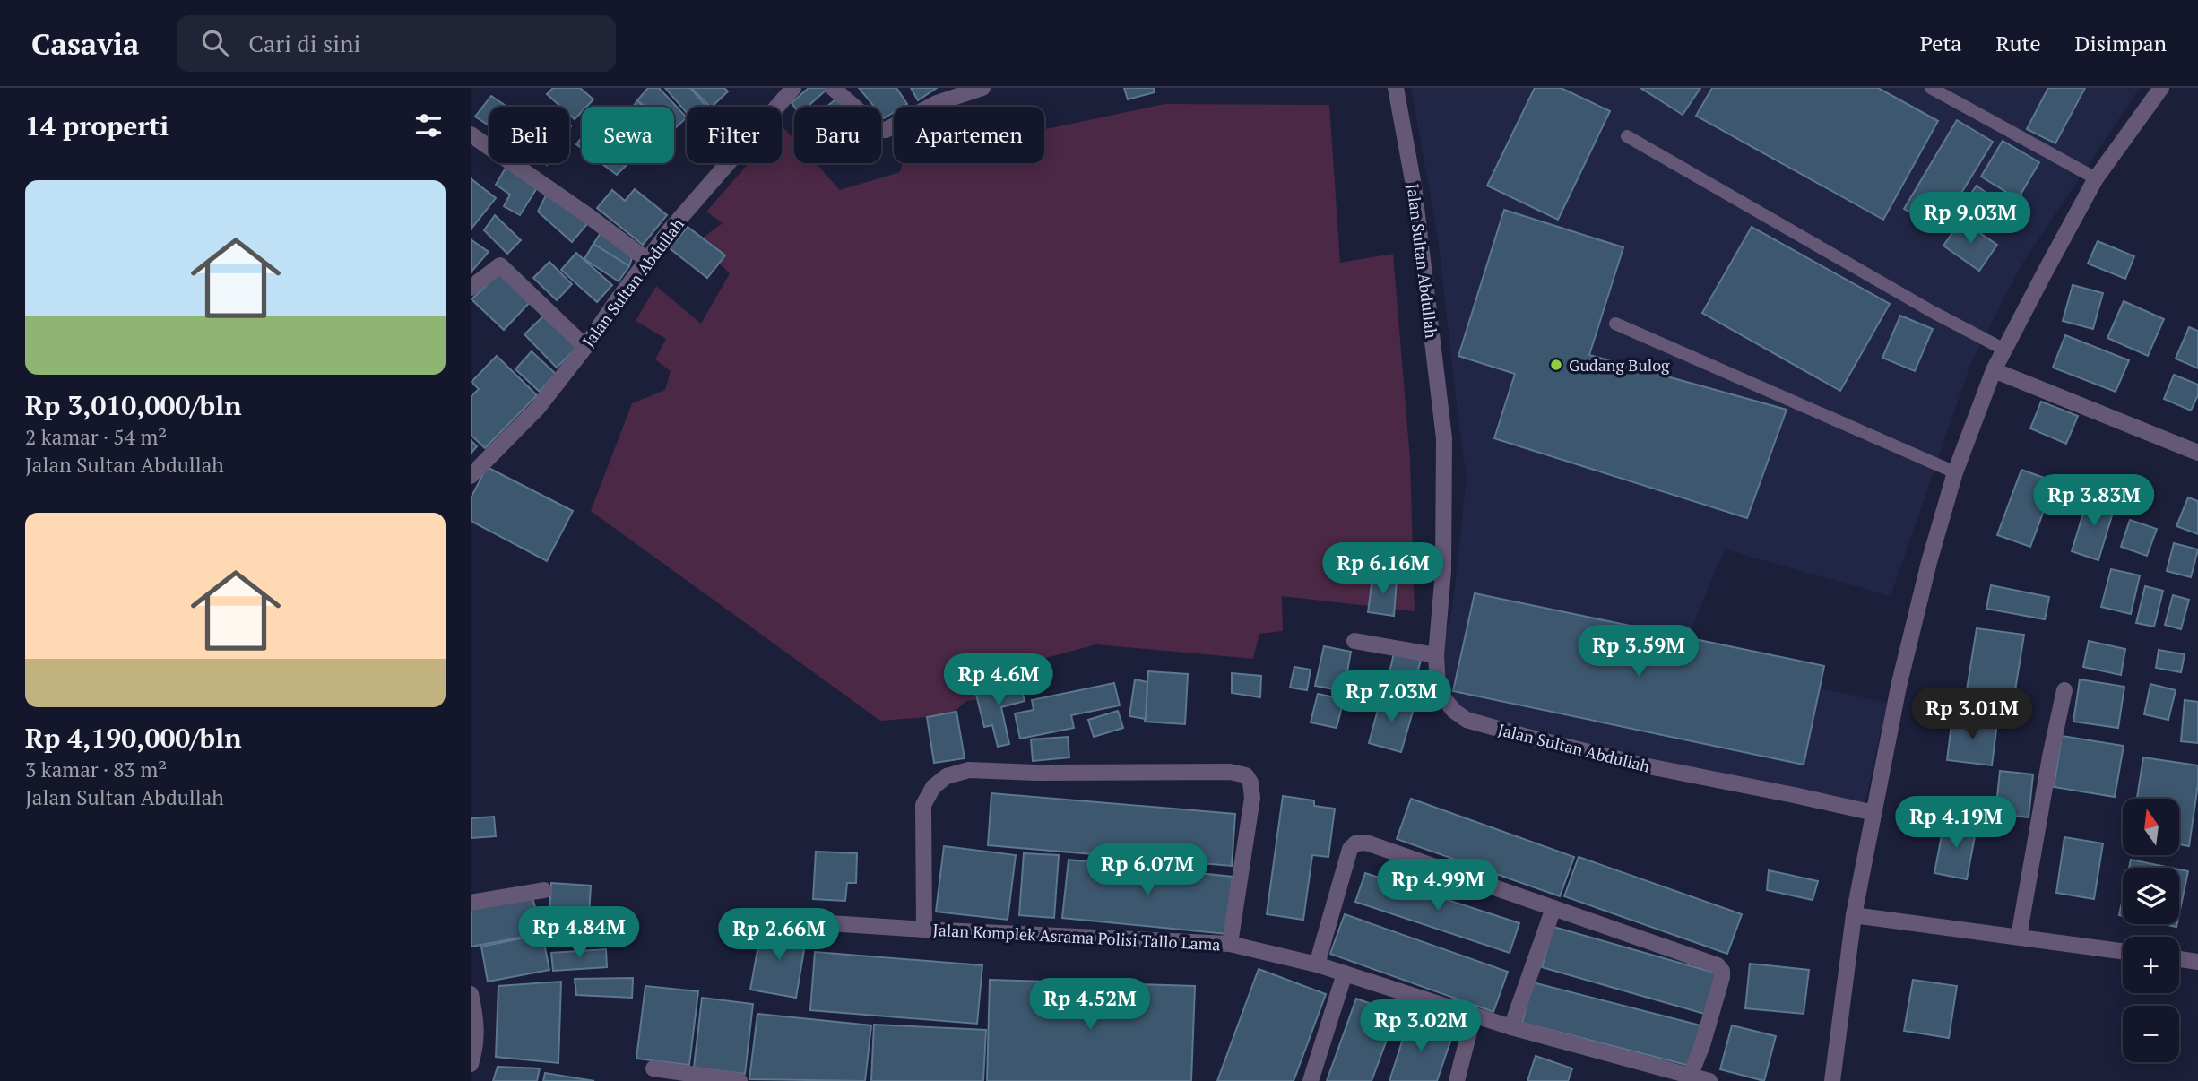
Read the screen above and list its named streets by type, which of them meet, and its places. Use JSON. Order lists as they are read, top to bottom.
{
  "streets": {
    "street": ["Jalan Sultan Abdullah", "Jalan Komplek Asrama Polisi Tallo Lama"]
  },
  "places": ["Gudang Bulog"],
  "north": "top",
  "page": {
    "header": "Casavia",
    "search": "Cari di sini",
    "nav": ["Peta", "Rute", "Disimpan"],
    "heading": "14 properti",
    "chip": [
      "Beli",
      "Sewa",
      "Filter",
      "Baru",
      "Apartemen"
    ],
    "list": [
      {
        "name": "Rp 3,010,000/bln",
        "note": "2 kamar · 54 m² · Jalan Sultan Abdullah"
      },
      {
        "name": "Rp 4,190,000/bln",
        "note": "3 kamar · 83 m² · Jalan Sultan Abdullah"
      }
    ],
    "price": [
      "Rp 9.03M",
      "Rp 3.83M",
      "Rp 6.16M",
      "Rp 3.59M",
      "Rp 4.6M",
      "Rp 7.03M",
      "Rp 3.01M",
      "Rp 4.19M",
      "Rp 6.07M",
      "Rp 4.99M",
      "Rp 4.84M",
      "Rp 2.66M",
      "Rp 4.52M",
      "Rp 3.02M"
    ],
    "map_buttons": ["+", "−"]
  }
}
